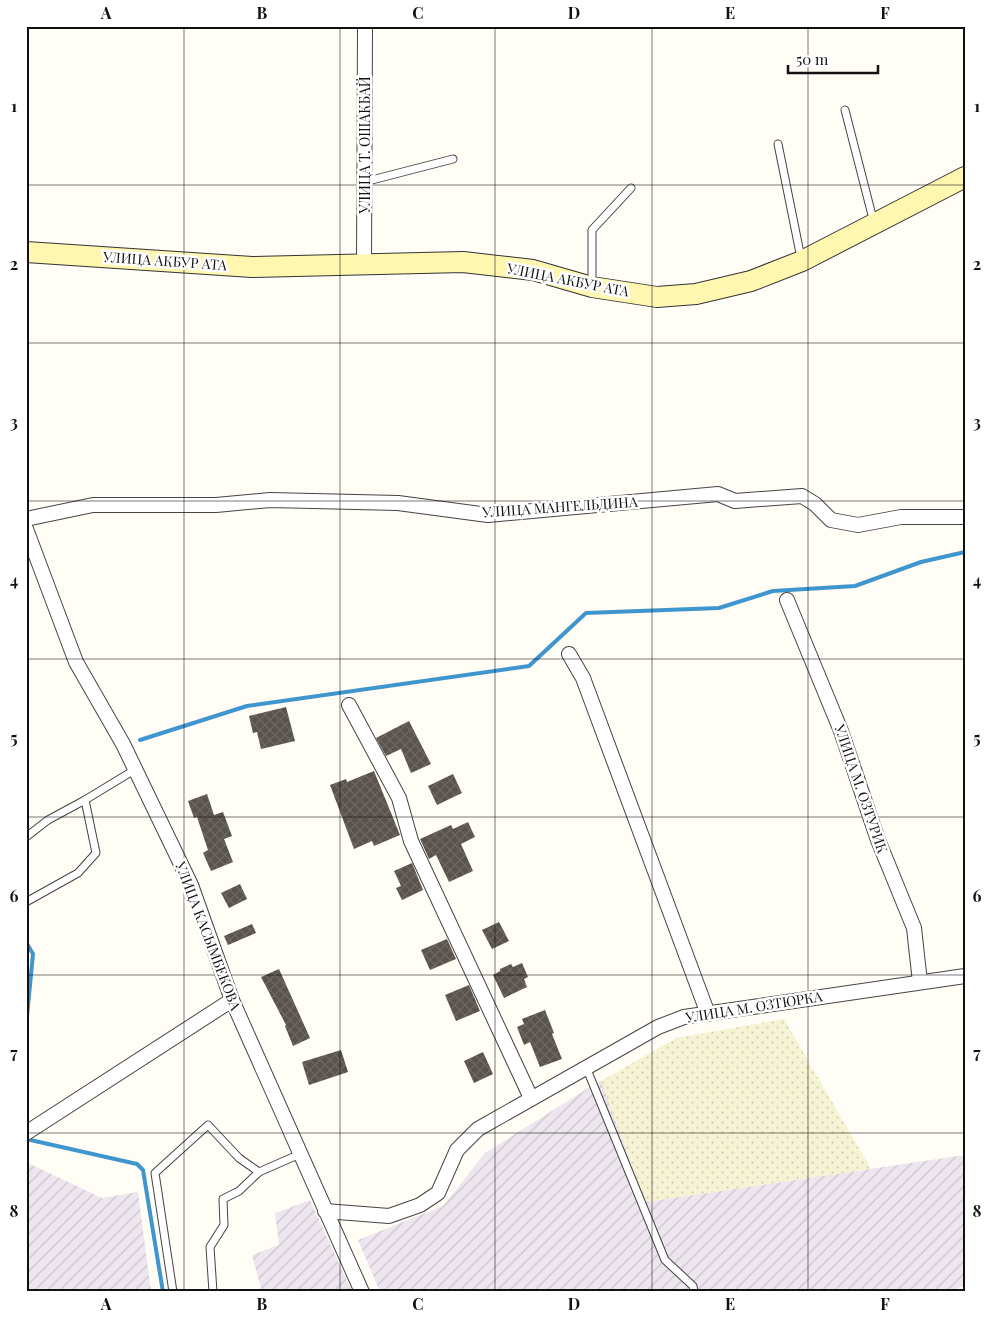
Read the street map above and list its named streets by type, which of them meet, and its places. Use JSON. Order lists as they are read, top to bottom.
{
  "streets": {
    "main road": ["УЛИЦА АКБУР АТА"],
    "street": [
      "УЛИЦА Т. ОШАКБАЙ",
      "УЛИЦА МАНГЕЛЬДИНА",
      "УЛИЦА М. ОЗТУРИК",
      "УЛИЦА КАСЫМБЕКОВА",
      "УЛИЦА М. ОЗТЮРКА"
    ]
  },
  "crossings": [
    ["УЛИЦА Т. ОШАКБАЙ", "УЛИЦА АКБУР АТА"],
    ["УЛИЦА М. ОЗТУРИК", "УЛИЦА М. ОЗТЮРКА"],
    ["УЛИЦА КАСЫМБЕКОВА", "УЛИЦА М. ОЗТЮРКА"]
  ],
  "scale_bar": "50 m",
  "grid": {
    "columns": [
      "A",
      "B",
      "C",
      "D",
      "E",
      "F"
    ],
    "rows": [
      "1",
      "2",
      "3",
      "4",
      "5",
      "6",
      "7",
      "8"
    ]
  }
}
